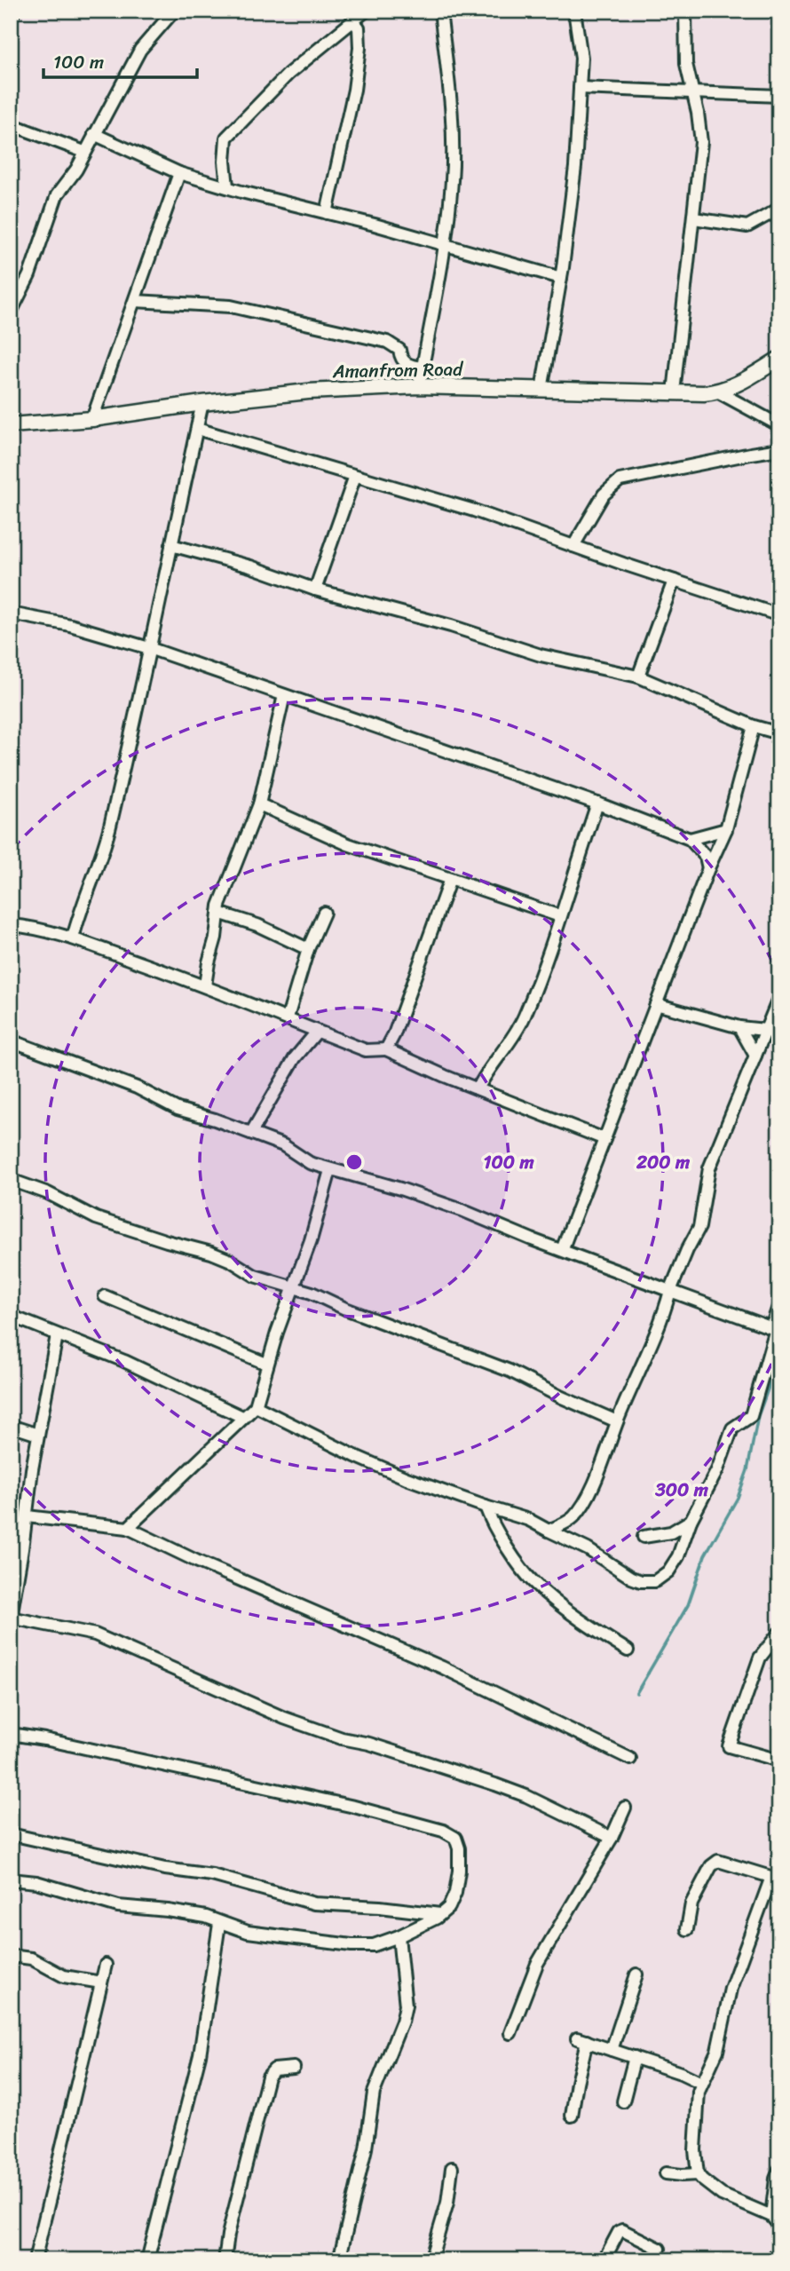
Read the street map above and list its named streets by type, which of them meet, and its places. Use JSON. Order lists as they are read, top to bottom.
{
  "streets": {
    "street": ["Amanfrom Road"]
  },
  "scale_bar": "100 m",
  "rings": ["100 m", "200 m", "300 m"]
}
